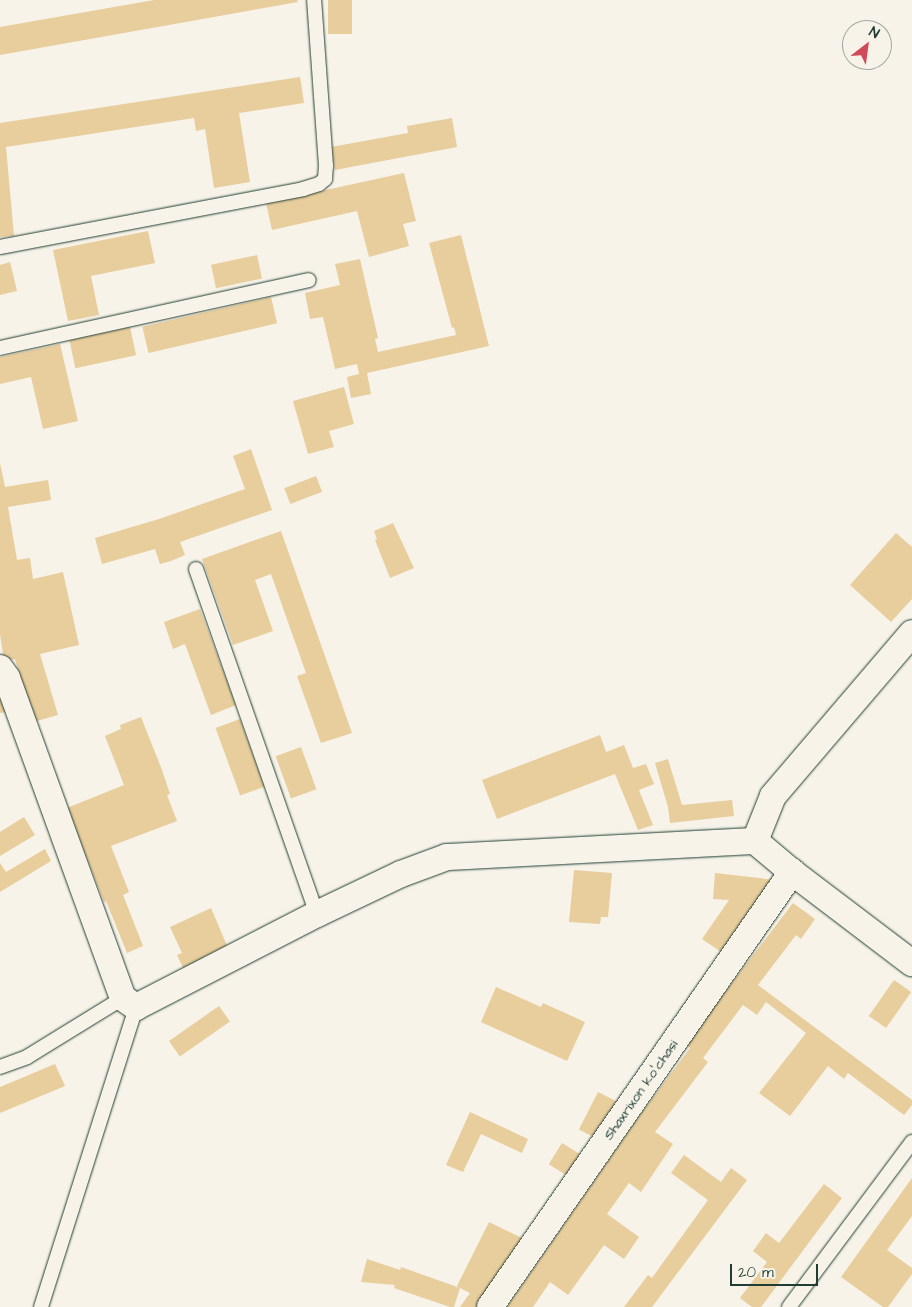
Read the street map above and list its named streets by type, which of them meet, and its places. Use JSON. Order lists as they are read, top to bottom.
{
  "streets": {
    "street": ["Shaxrixon koʻchasi"]
  },
  "scale_bar": "20 m",
  "north": "top right"
}
